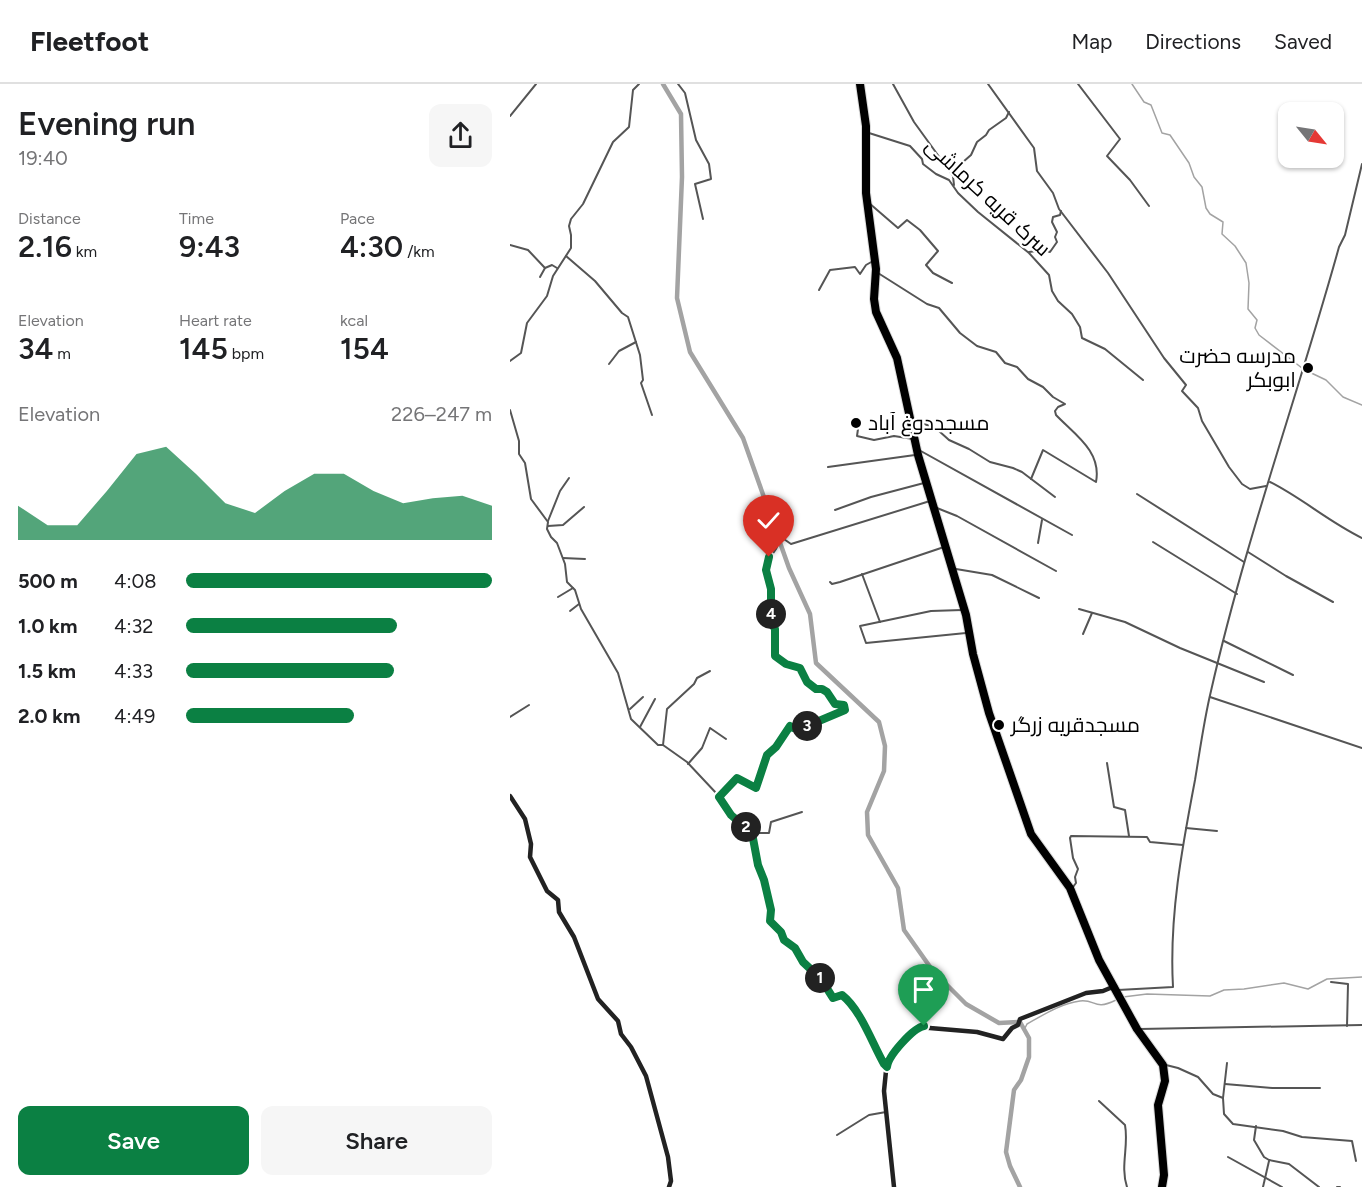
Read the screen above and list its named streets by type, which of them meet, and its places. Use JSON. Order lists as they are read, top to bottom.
{
  "streets": {
    "street": ["سرک قریه کرماشی"]
  },
  "places": ["مدرسه حضرت ابوبکر", "مسجددوغ آباد", "مسجدقریه زرگر"],
  "north": "bottom right",
  "page": {
    "header": "Fleetfoot",
    "nav": ["Map", "Directions", "Saved"],
    "heading": ["Evening run", "19:40"],
    "stats": [
      ["Distance", "2.16 km"],
      ["Time", "9:43"],
      ["Pace", "4:30 /km"],
      ["Elevation", "34 m"],
      ["Heart rate", "145 bpm"],
      ["kcal", "154"]
    ],
    "chart": ["Elevation", "226–247 m"],
    "list": [
      {
        "name": "500 m",
        "note": "4:08"
      },
      {
        "name": "1.0 km",
        "note": "4:32"
      },
      {
        "name": "1.5 km",
        "note": "4:33"
      },
      {
        "name": "2.0 km",
        "note": "4:49"
      }
    ],
    "pins": [
      "4",
      "3",
      "2",
      "1"
    ],
    "buttons": ["Save", "Share"]
  }
}
